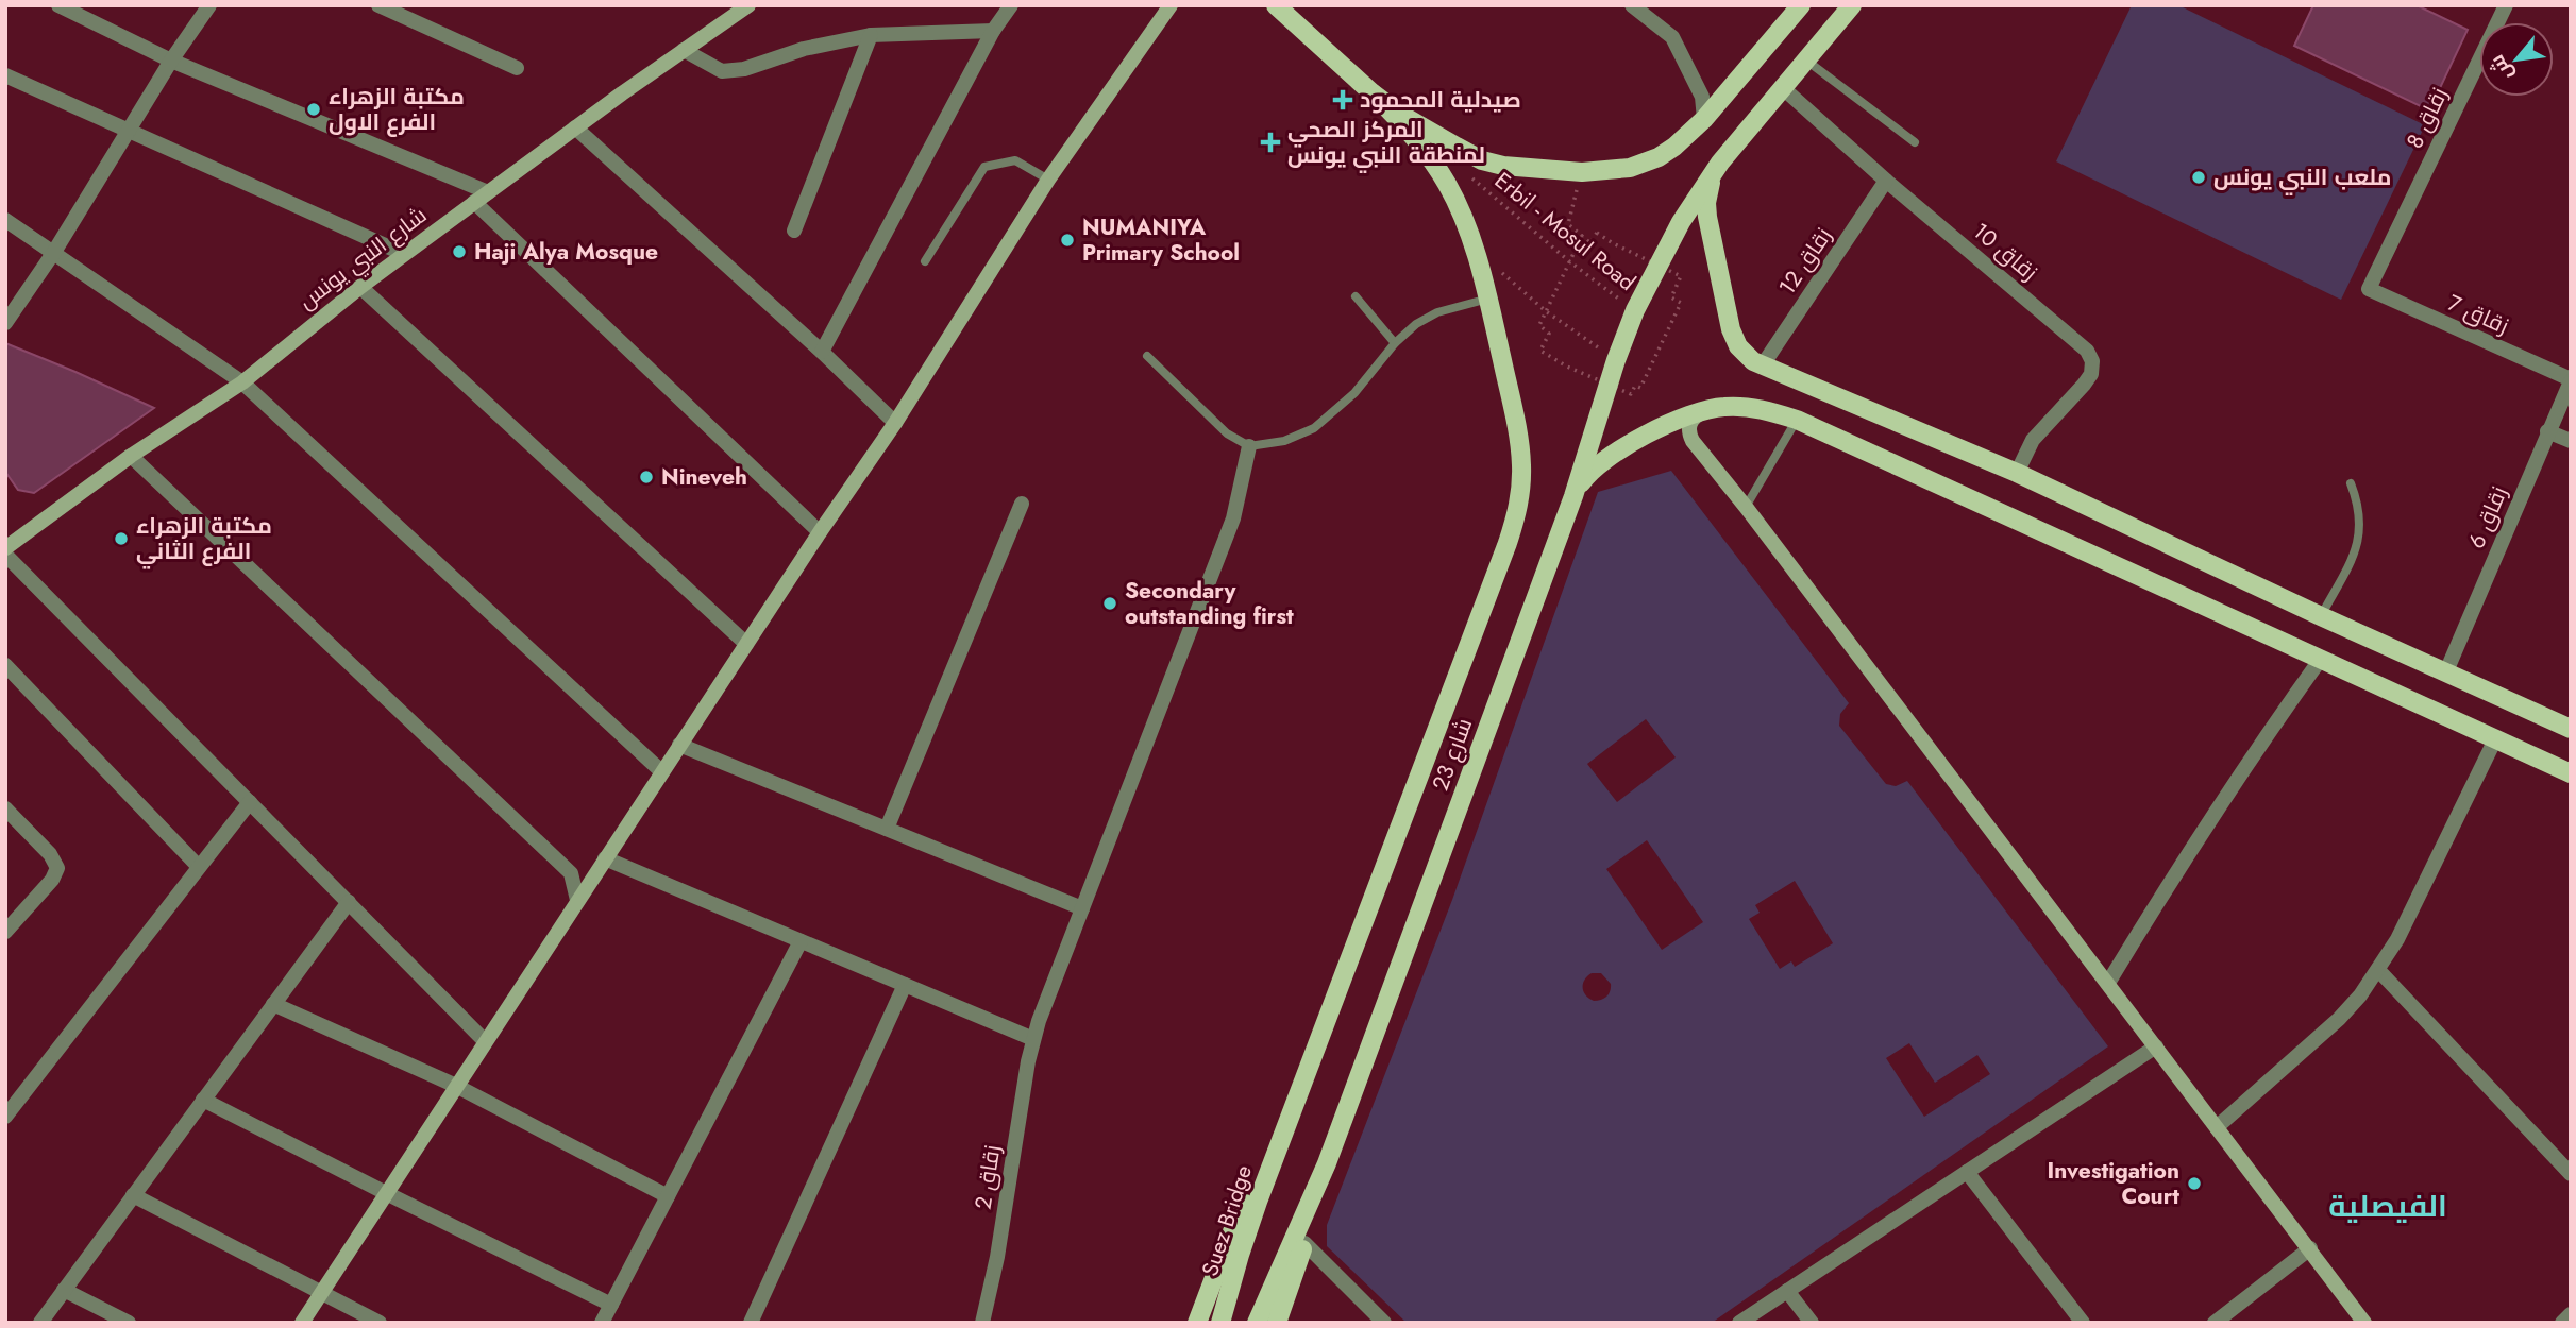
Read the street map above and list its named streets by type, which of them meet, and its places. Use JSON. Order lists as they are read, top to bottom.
{
  "streets": {
    "main road": ["شارع 23", "Suez Bridge"],
    "street": [
      "زقاق 8",
      "زقاق 10",
      "شارع النبي يونس",
      "زقاق 12",
      "زقاق 7",
      "زقاق 6",
      "زقاق 2"
    ],
    "path": ["Erbil - Mosul Road"]
  },
  "crossings": [
    ["زقاق 8", "زقاق 7"],
    ["Erbil - Mosul Road", "شارع 23"],
    ["زقاق 10", "زقاق 12"],
    ["زقاق 7", "زقاق 6"],
    ["شارع 23", "Suez Bridge"]
  ],
  "districts": ["الفيصلية"],
  "places": {
    "health": ["صيدلية المحمود", "المركز الصحي لمنطقة النبي يونس"],
    "other": [
      "مكتبة الزهراء الفرع الاول",
      "ملعب النبي يونس",
      "NUMANIYA Primary School",
      "Haji Alya Mosque",
      "Nineveh",
      "مكتبة الزهراء الفرع الثاني",
      "Secondary outstanding first",
      "Investigation Court"
    ]
  },
  "north": "bottom left"
}
